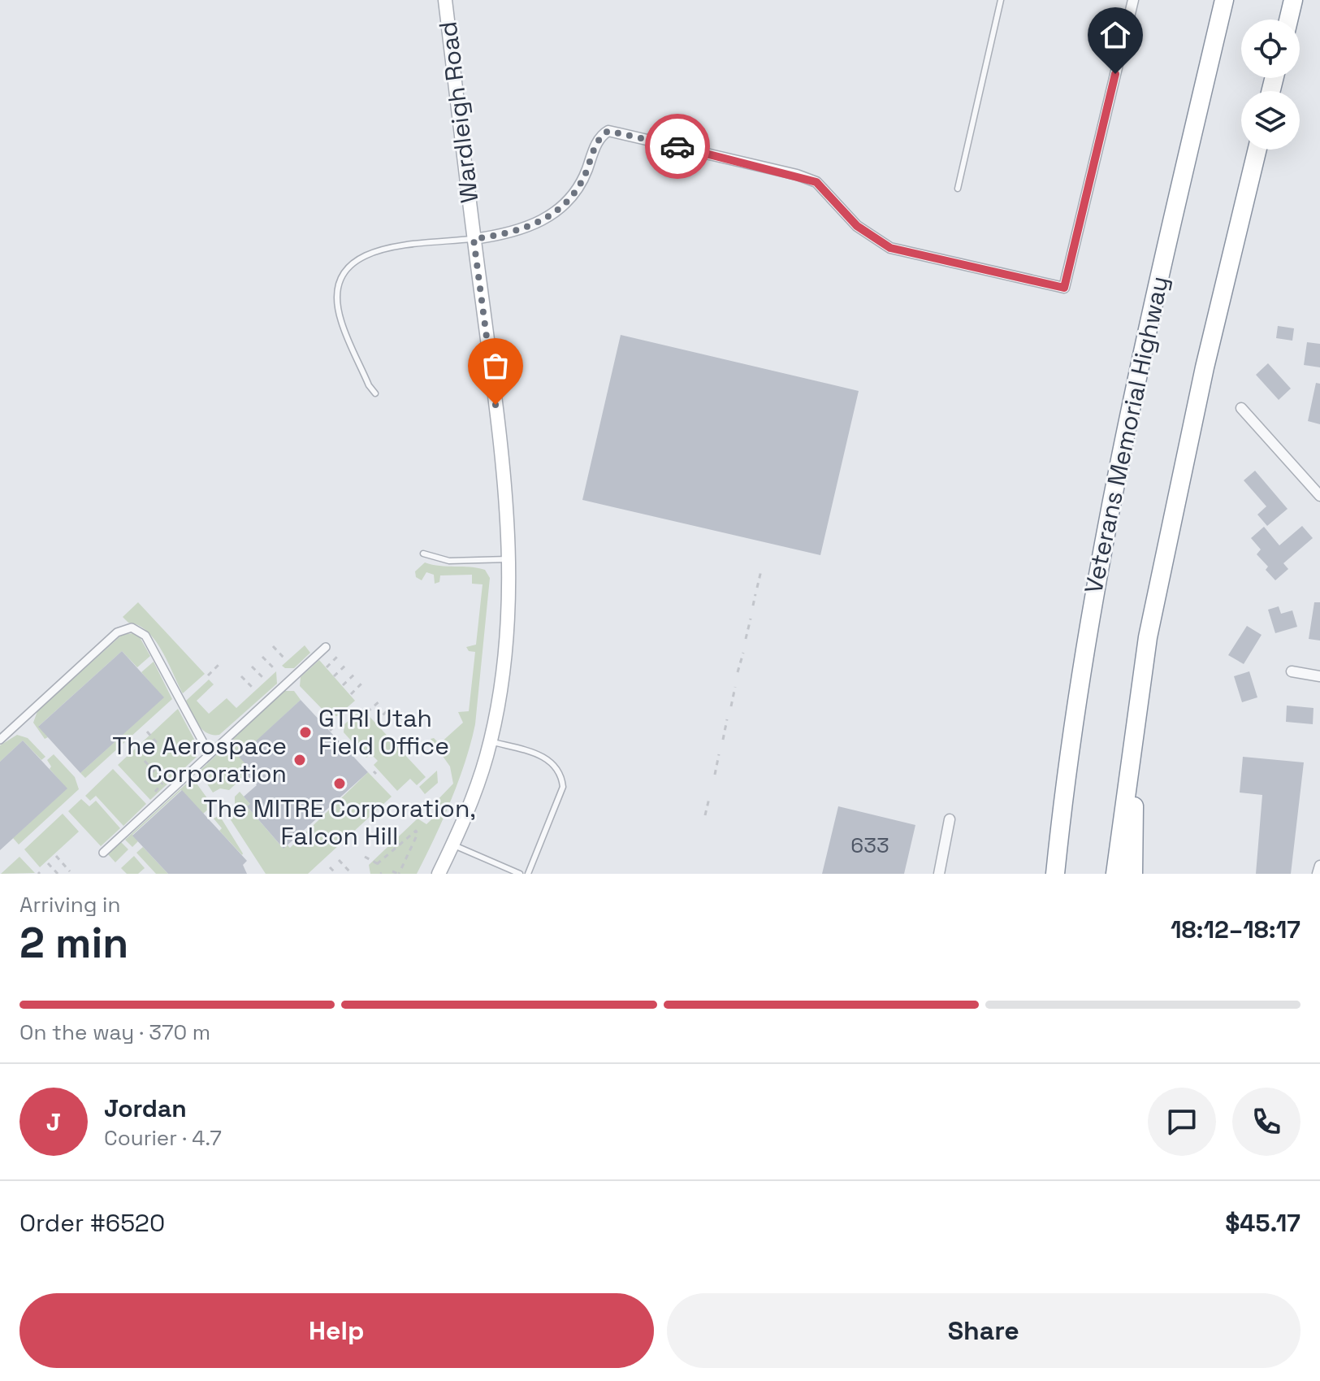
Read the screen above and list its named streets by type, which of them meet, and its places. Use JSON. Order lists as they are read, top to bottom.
{
  "streets": {
    "highway": ["Veterans Memorial Highway"],
    "main road": ["Wardleigh Road"]
  },
  "places": ["GTRI Utah Field Office", "The Aerospace Corporation", "The MITRE Corporation, Falcon Hill"],
  "house_numbers": ["633"],
  "page": {
    "heading": ["2 min", "Arriving in", "18:12–18:17"],
    "panel": [
      "Jordan",
      "Courier · 4.7",
      "Order #6520",
      "$45.17"
    ],
    "bar": "On the way · 370 m",
    "round": "J",
    "buttons": ["Help", "Share"]
  }
}
